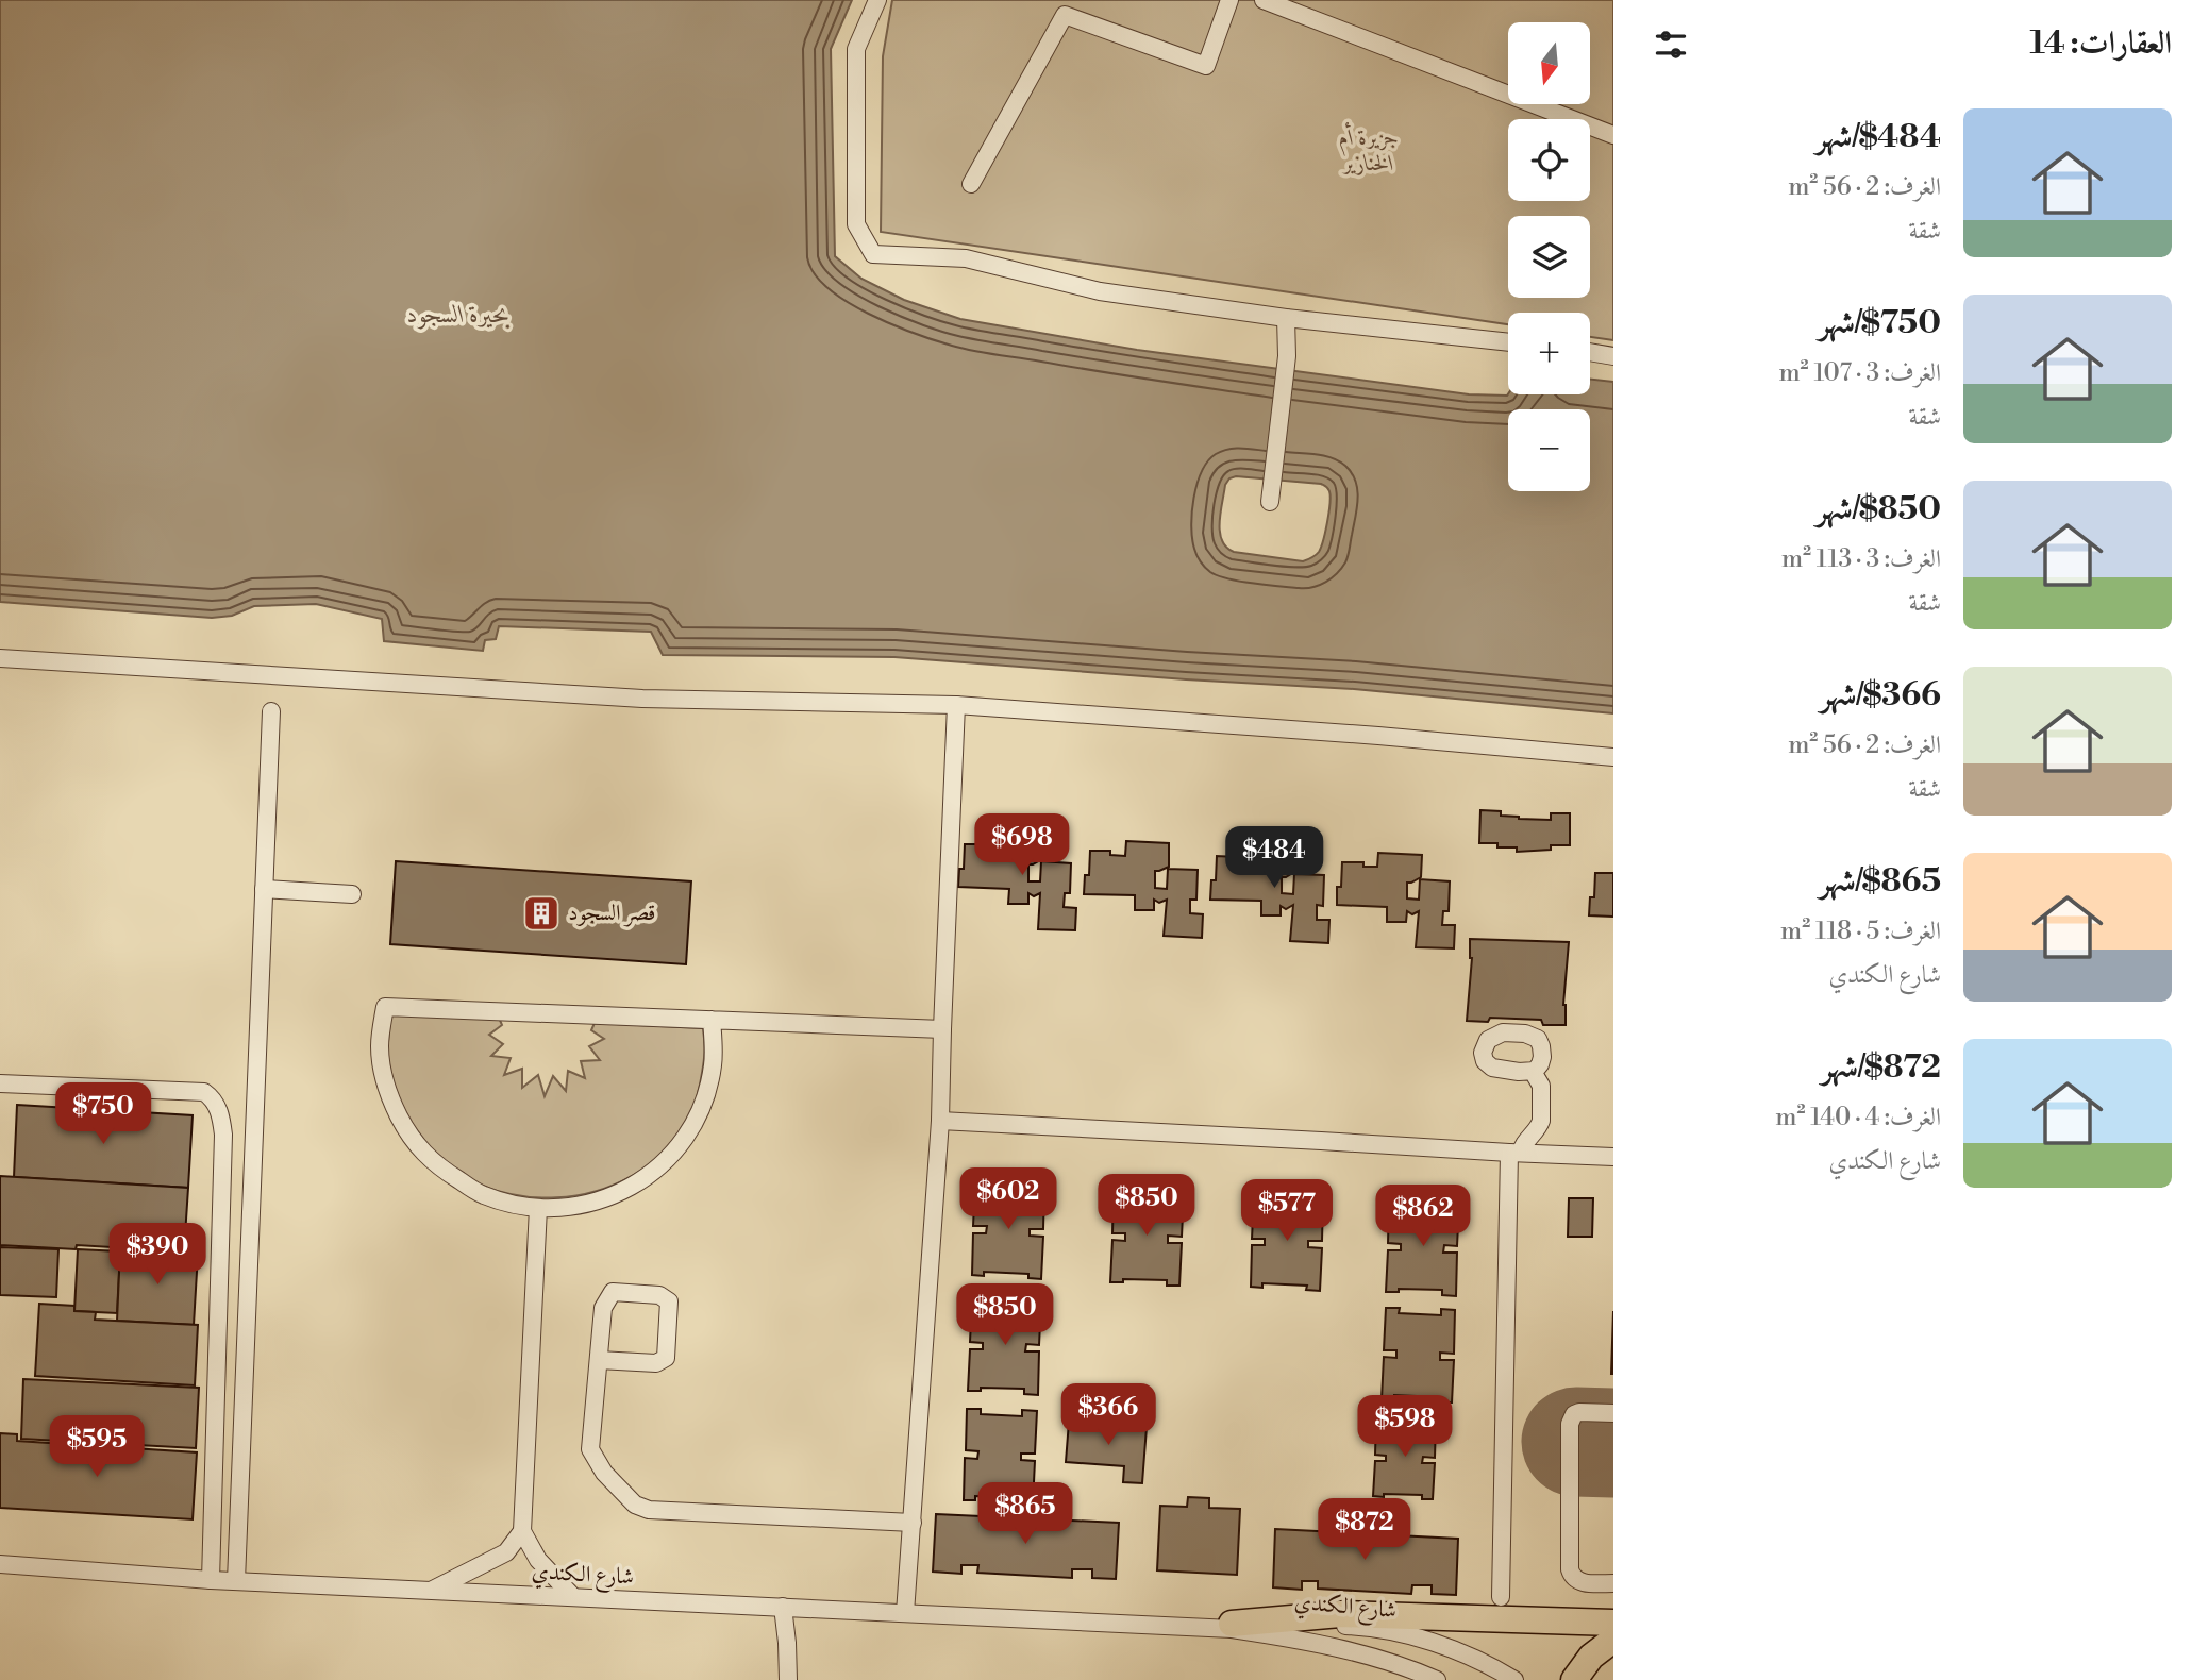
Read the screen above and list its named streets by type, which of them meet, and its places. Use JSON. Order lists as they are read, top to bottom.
{
  "streets": {
    "street": ["شارع الكندي"]
  },
  "water": ["بحيرة السجود"],
  "parks": ["جزيرة أم الخنازير"],
  "places": {
    "building": ["قصر السجود"]
  },
  "north": "bottom",
  "page": {
    "heading": "العقارات: 14",
    "map_buttons": ["+", "−"],
    "list": [
      {
        "name": "$484/شهر",
        "note": "الغرف: 2 · 56 m² · شقة"
      },
      {
        "name": "$750/شهر",
        "note": "الغرف: 3 · 107 m² · شقة"
      },
      {
        "name": "$850/شهر",
        "note": "الغرف: 3 · 113 m² · شقة"
      },
      {
        "name": "$366/شهر",
        "note": "الغرف: 2 · 56 m² · شقة"
      },
      {
        "name": "$865/شهر",
        "note": "الغرف: 5 · 118 m² · شارع الكندي"
      },
      {
        "name": "$872/شهر",
        "note": "الغرف: 4 · 140 m² · شارع الكندي"
      }
    ],
    "price": [
      "$698",
      "$484",
      "$750",
      "$602",
      "$850",
      "$577",
      "$862",
      "$390",
      "$850",
      "$366",
      "$598",
      "$595",
      "$865",
      "$872"
    ]
  }
}
